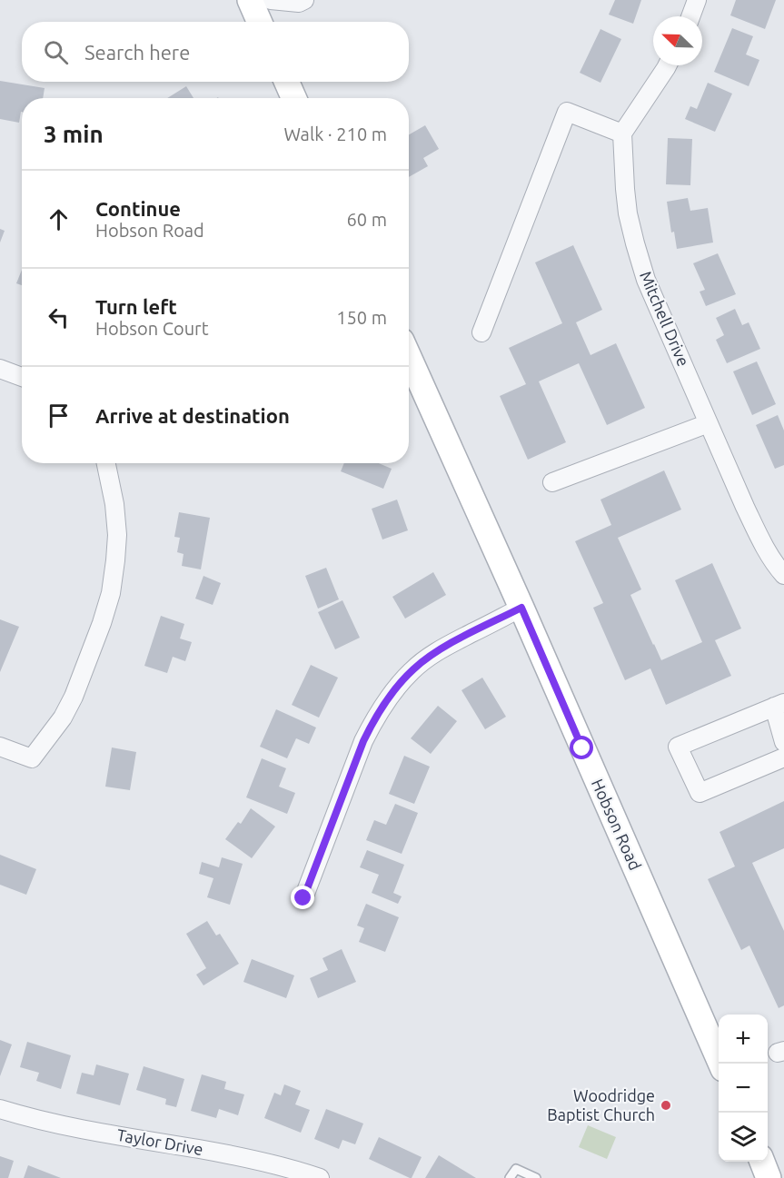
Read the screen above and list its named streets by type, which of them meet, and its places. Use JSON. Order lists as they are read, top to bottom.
{
  "streets": {
    "main road": ["Hobson Road"],
    "street": ["Mitchell Drive", "Taylor Drive"]
  },
  "places": ["Woodridge Baptist Church"],
  "north": "top left",
  "page": {
    "search": "Search here",
    "heading": ["3 min", "Walk · 210 m"],
    "list": [
      ["Continue", "Hobson Road", "60 m"],
      ["Turn left", "Hobson Court", "150 m"],
      "Arrive at destination"
    ],
    "map_buttons": ["+", "−"]
  }
}
